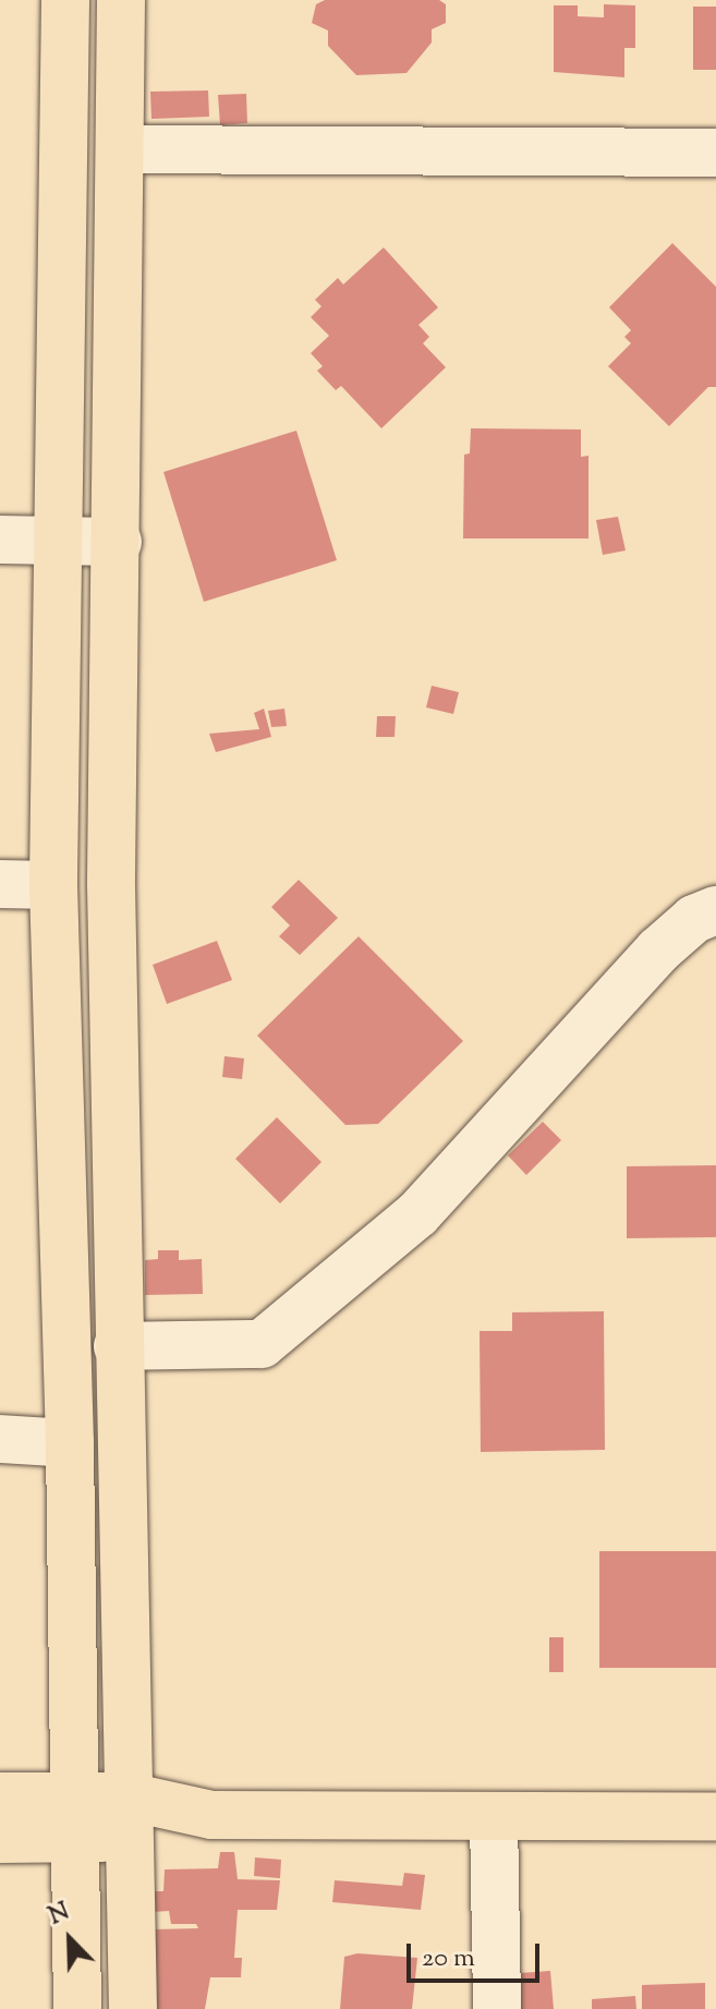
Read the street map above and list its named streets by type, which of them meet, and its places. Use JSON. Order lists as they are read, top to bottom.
{
  "scale_bar": "20 m",
  "north": "top left"
}
